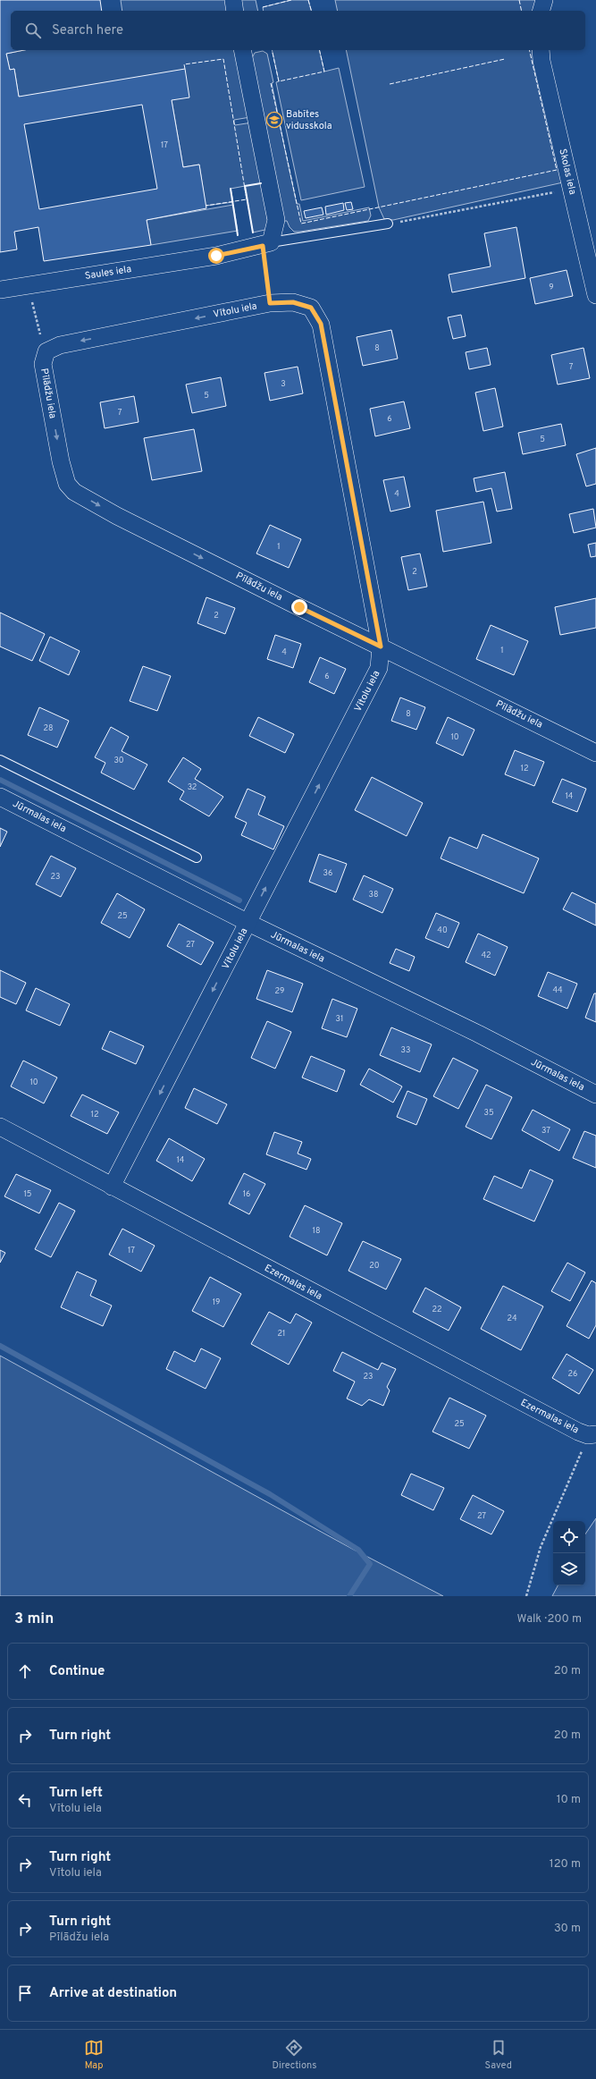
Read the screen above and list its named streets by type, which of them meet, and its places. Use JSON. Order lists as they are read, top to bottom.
{
  "streets": {
    "street": [
      "Skolas iela",
      "Saules iela",
      "Vītolu iela",
      "Pīlādžu iela",
      "Jūrmalas iela",
      "Ezermalas iela"
    ]
  },
  "crossings": [
    ["Vītolu iela", "Pīlādžu iela"],
    ["Vītolu iela", "Jūrmalas iela"],
    ["Vītolu iela", "Ezermalas iela"]
  ],
  "one_way": ["Pīlādžu iela"],
  "places": {
    "school or university": ["Babītes vidusskola"]
  },
  "house_numbers": [
    "17",
    "9",
    "8",
    "7",
    "3",
    "5",
    "7",
    "6",
    "5",
    "4",
    "1",
    "2",
    "2",
    "1",
    "4",
    "6",
    "8",
    "28",
    "10",
    "30",
    "12",
    "32",
    "14",
    "36",
    "23",
    "38",
    "25",
    "40",
    "27",
    "42",
    "44",
    "29",
    "31",
    "33",
    "10",
    "35",
    "12",
    "37",
    "14",
    "15",
    "16",
    "18",
    "17",
    "20",
    "19",
    "22",
    "24",
    "21",
    "26",
    "23",
    "25",
    "27"
  ],
  "page": {
    "search": "Search here",
    "heading": ["3 min", "Walk · 200 m"],
    "list": [
      ["Continue", "20 m"],
      ["Turn right", "20 m"],
      ["Turn left", "Vītolu iela", "10 m"],
      ["Turn right", "Vītolu iela", "120 m"],
      ["Turn right", "Pīlādžu iela", "30 m"],
      "Arrive at destination"
    ],
    "nav": ["Map", "Directions", "Saved"]
  }
}
